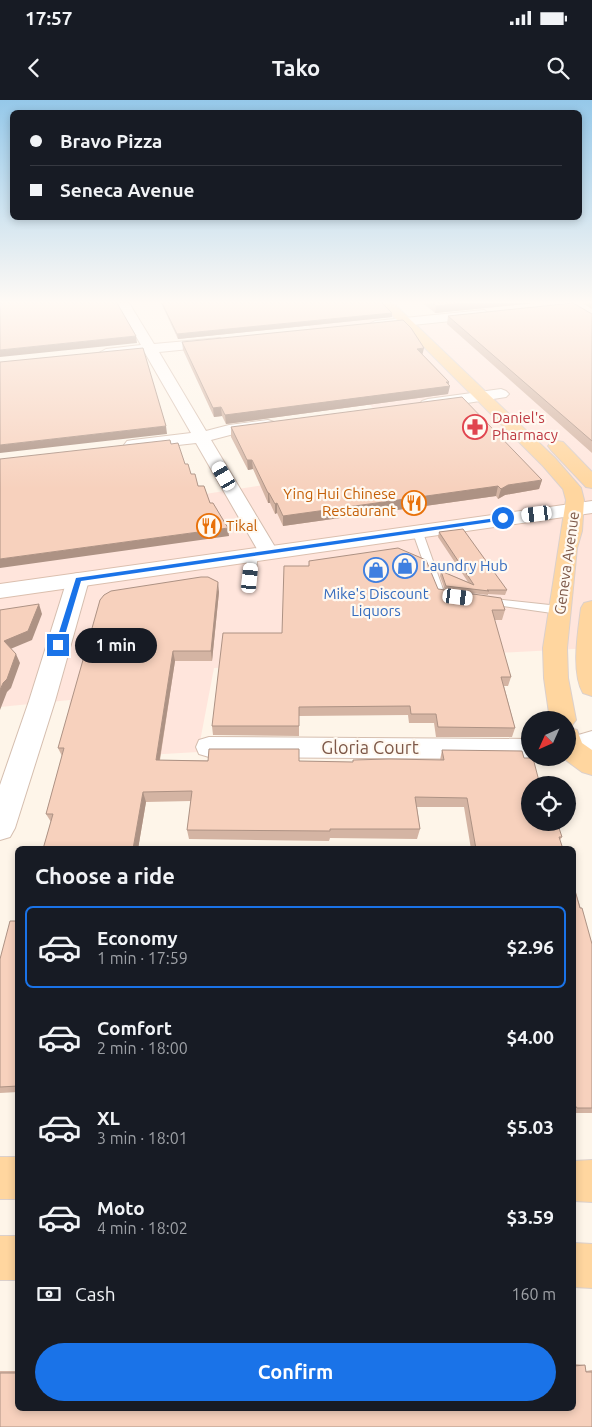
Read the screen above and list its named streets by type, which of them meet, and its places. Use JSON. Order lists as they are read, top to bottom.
{
  "streets": {
    "main road": ["Geneva Avenue"],
    "street": ["Gloria Court"]
  },
  "places": {
    "pharmacy": ["Daniel's Pharmacy"],
    "restaurant": ["Ying Hui Chinese Restaurant", "Tikal"],
    "shop": ["Laundry Hub", "Mike's Discount Liquors"]
  },
  "north": "bottom left",
  "page": {
    "status": "17:57",
    "header": "Tako",
    "banner": ["Bravo Pizza", "Seneca Avenue"],
    "bubble": "1 min",
    "heading": "Choose a ride",
    "list": [
      {
        "name": "Economy",
        "note": "1 min · 17:59",
        "value": "$2.96"
      },
      {
        "name": "Comfort",
        "note": "2 min · 18:00",
        "value": "$4.00"
      },
      {
        "name": "XL",
        "note": "3 min · 18:01",
        "value": "$5.03"
      },
      {
        "name": "Moto",
        "note": "4 min · 18:02",
        "value": "$3.59"
      }
    ],
    "pay": ["Cash", "160 m"],
    "buttons": "Confirm"
  }
}
